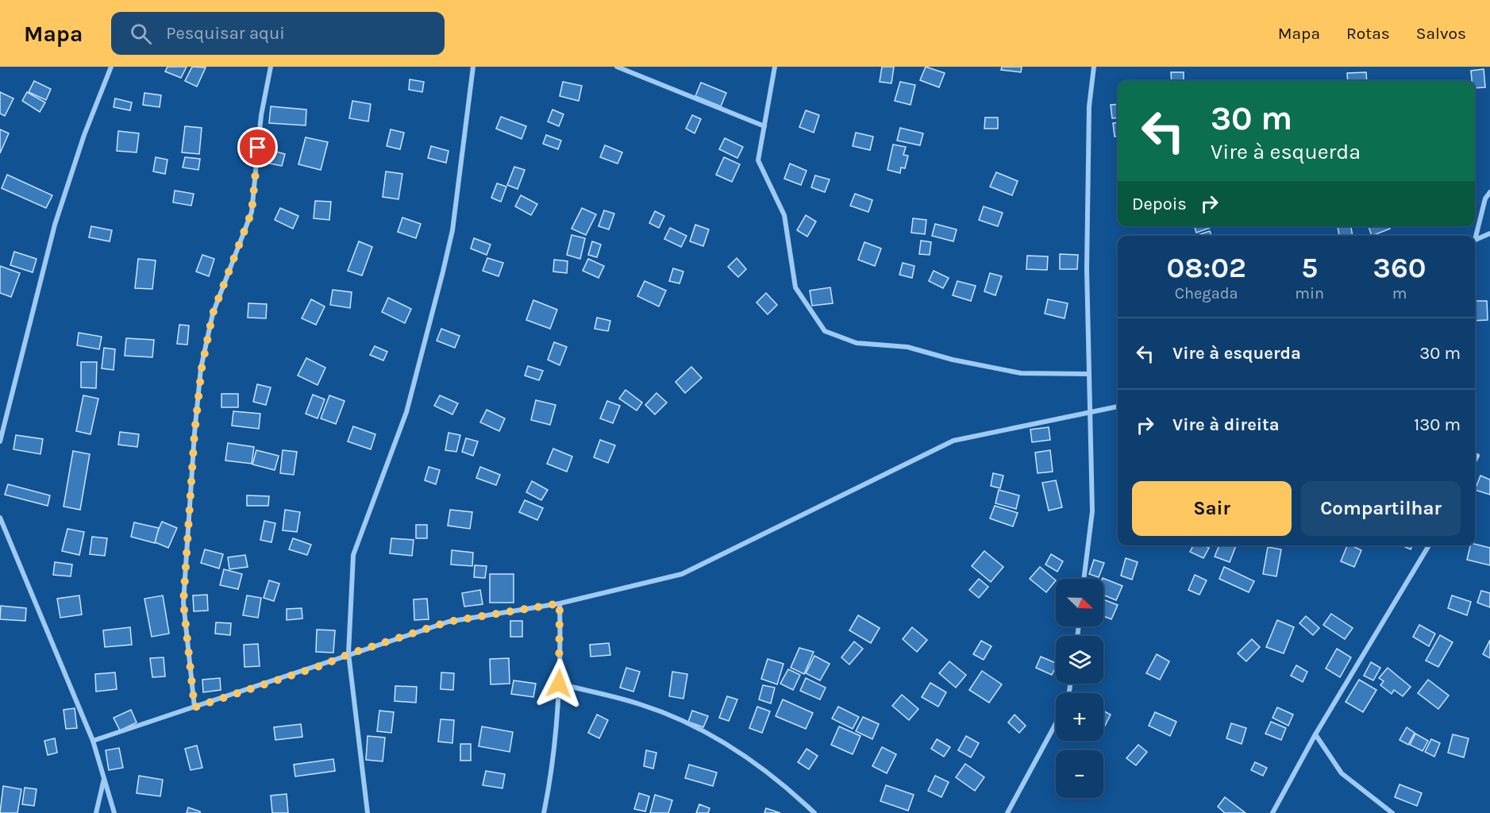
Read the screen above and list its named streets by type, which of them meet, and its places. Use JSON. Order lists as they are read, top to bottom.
{
  "north": "bottom right",
  "page": {
    "header": "Mapa",
    "search": "Pesquisar aqui",
    "nav": ["Mapa", "Rotas", "Salvos"],
    "turn": ["30 m", "Vire à esquerda"],
    "then": "Depois",
    "eta": [
      "08:02",
      "Chegada",
      "5",
      "min",
      "360",
      "m"
    ],
    "list": [
      {
        "name": "Vire à esquerda",
        "value": "30 m"
      },
      {
        "name": "Vire à direita",
        "value": "130 m"
      }
    ],
    "buttons": ["Sair", "Compartilhar"],
    "map_buttons": ["+", "−"]
  }
}
